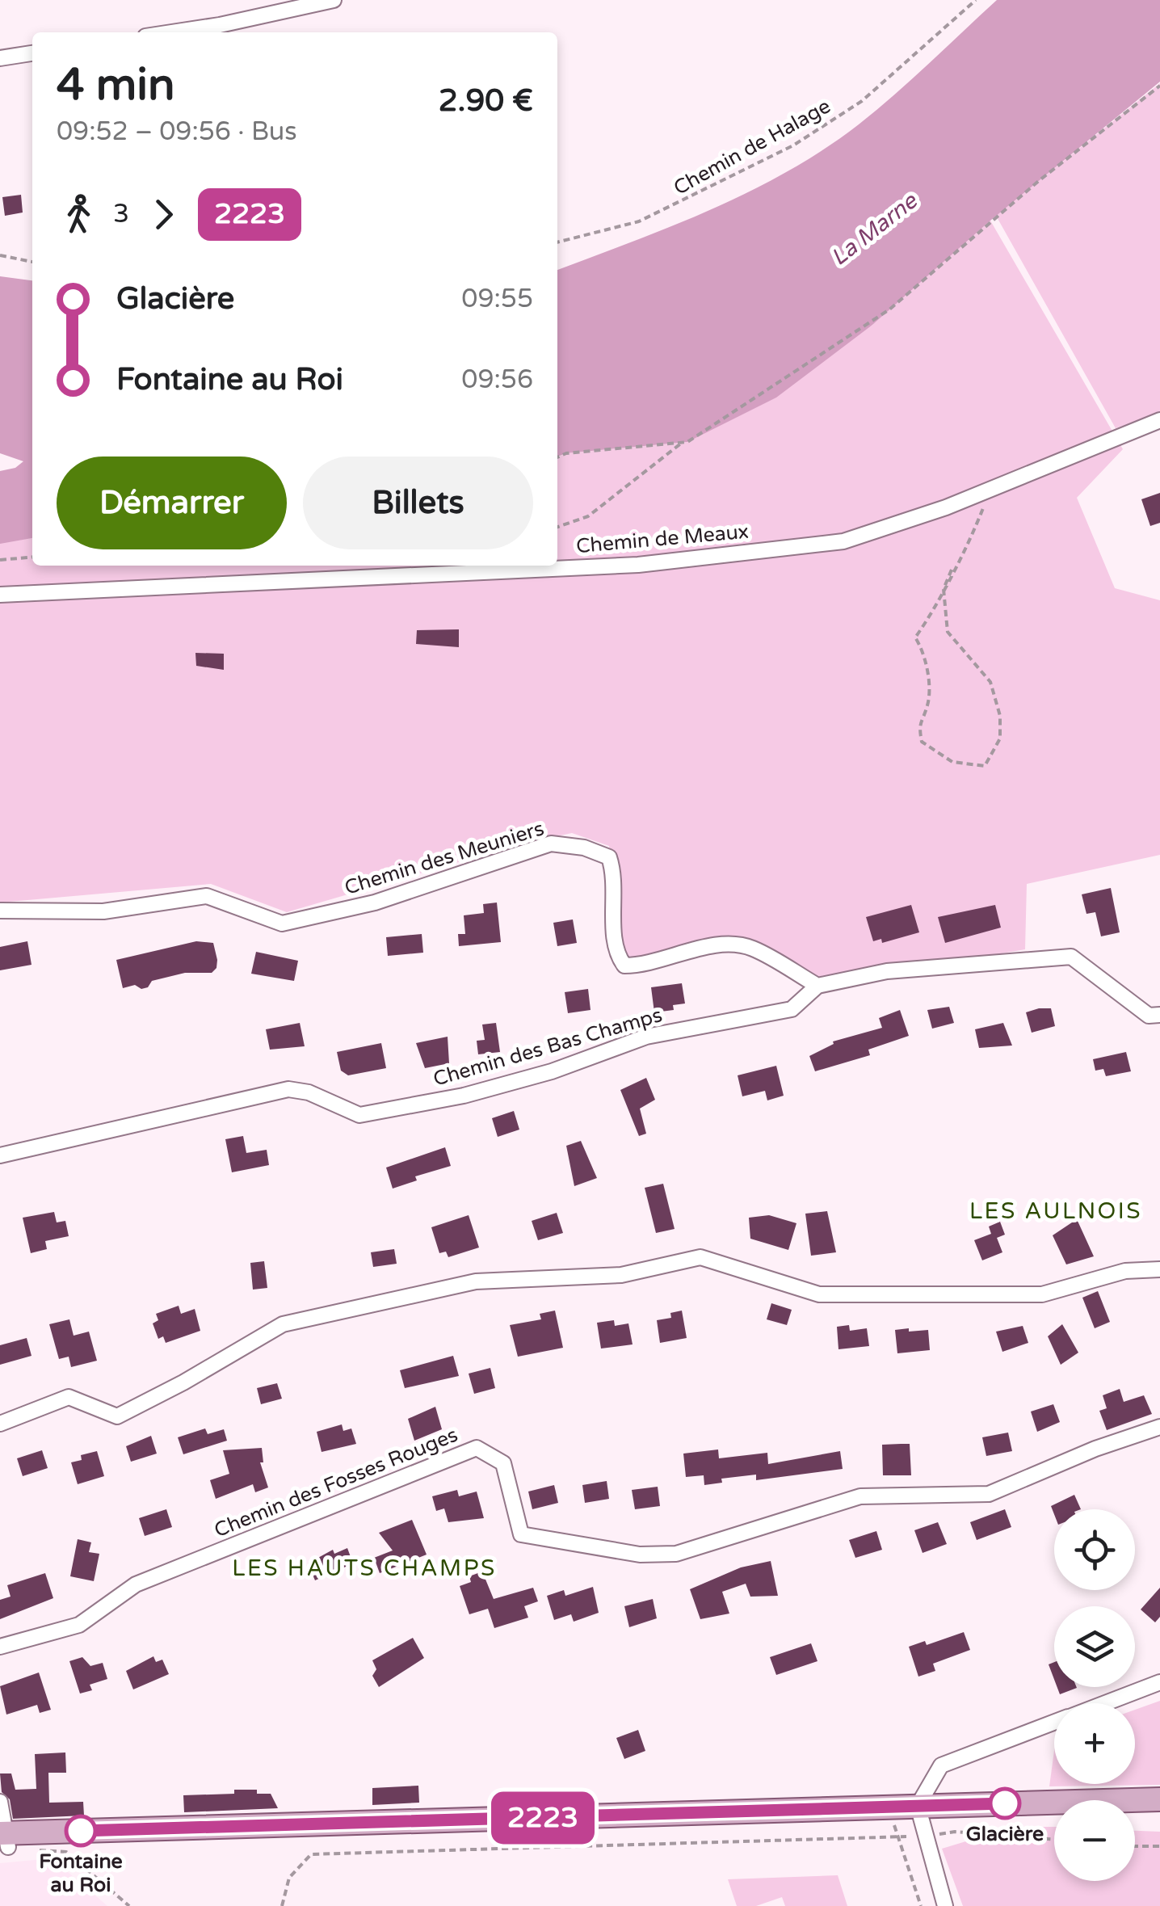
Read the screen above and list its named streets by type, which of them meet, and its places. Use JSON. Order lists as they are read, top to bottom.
{
  "streets": {
    "street": [
      "Chemin de Meaux",
      "Chemin des Meuniers",
      "Chemin des Bas Champs",
      "Chemin des Fosses Rouges"
    ],
    "path": ["Chemin de Halage"]
  },
  "crossings": [
    ["Chemin des Meuniers", "Chemin des Bas Champs"]
  ],
  "districts": ["LES AULNOIS", "LES HAUTS CHAMPS"],
  "water": ["La Marne"],
  "places": ["Glacière", "Fontaine au Roi"],
  "lines": ["bus line 2223"],
  "page": {
    "on_map": "2223",
    "heading": ["4 min", "09:52 – 09:56 · Bus", "2.90 €"],
    "legs": ["3", "2223"],
    "list": [
      {
        "name": "Glacière",
        "value": "09:55"
      },
      {
        "name": "Fontaine au Roi",
        "value": "09:56"
      }
    ],
    "buttons": ["Démarrer", "Billets"],
    "map_buttons": ["+", "−"]
  }
}
